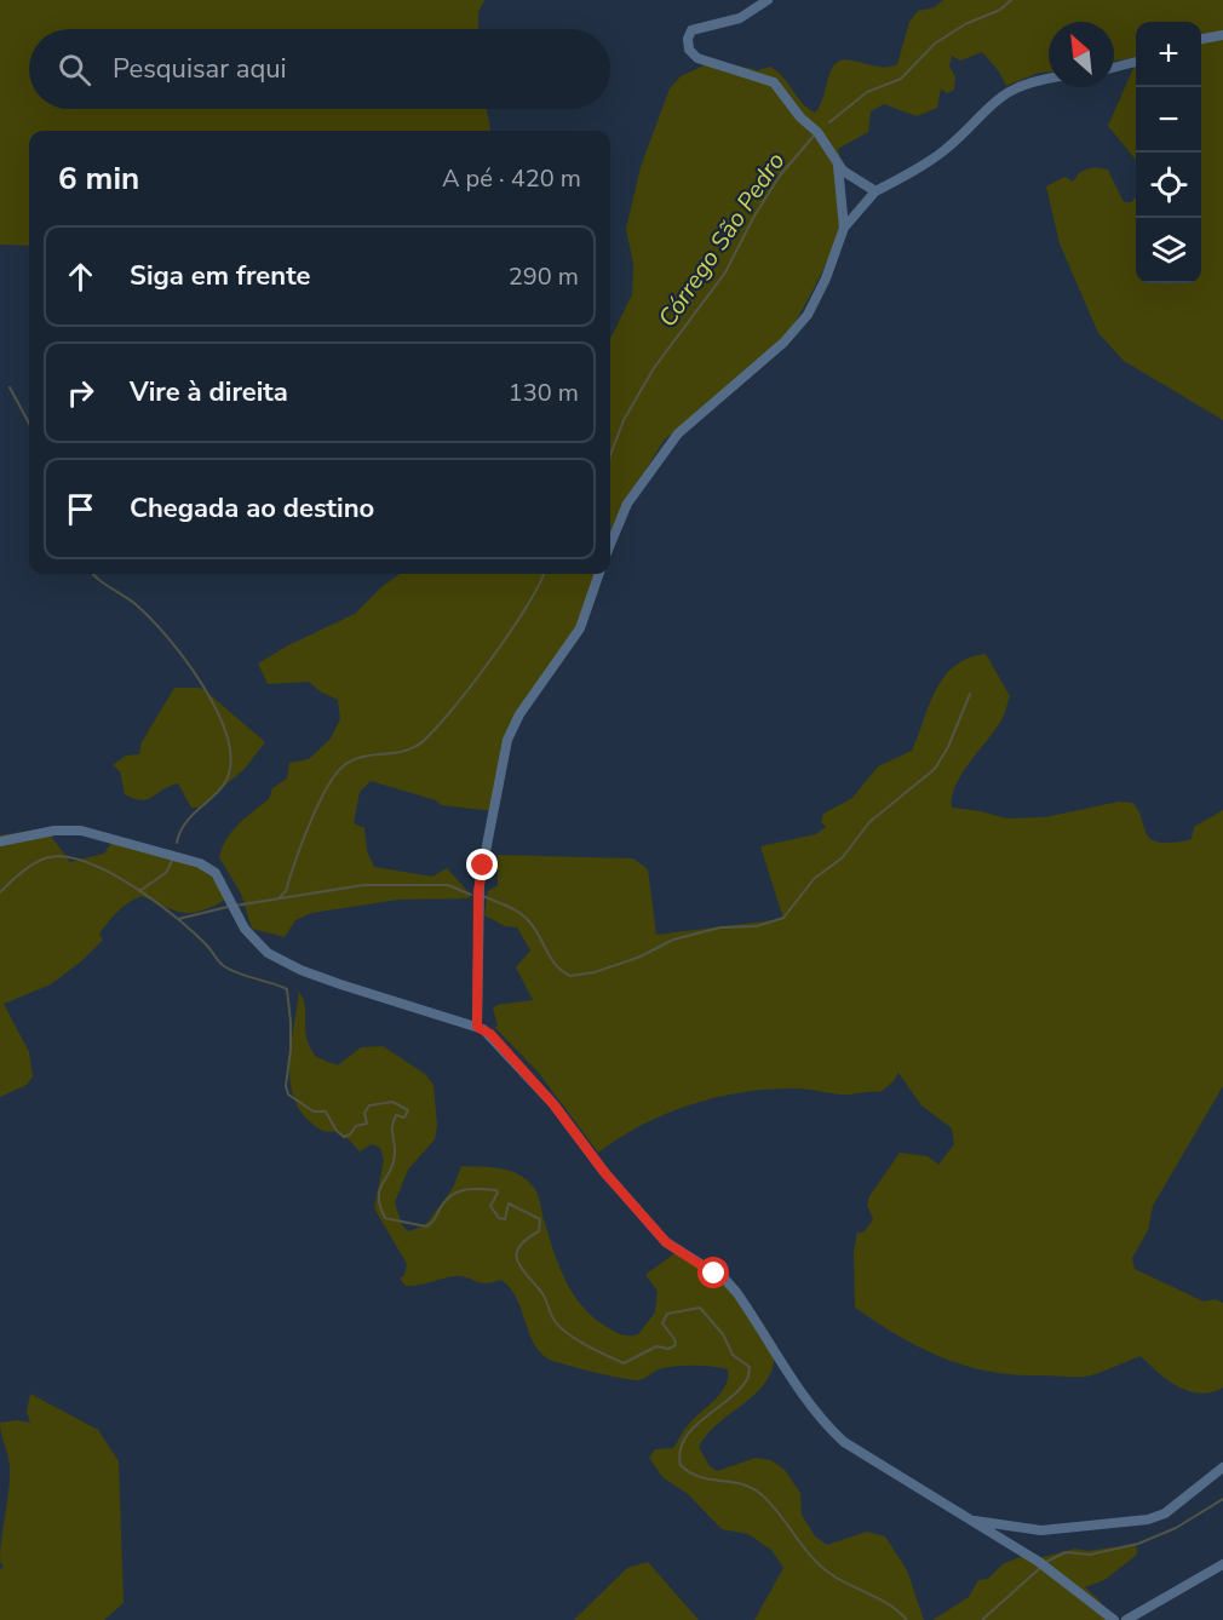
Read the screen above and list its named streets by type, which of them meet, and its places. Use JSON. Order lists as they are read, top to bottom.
{
  "water": ["Córrego São Pedro"],
  "north": "top left",
  "page": {
    "map_buttons": ["+", "−"],
    "search": "Pesquisar aqui",
    "heading": ["6 min", "A pé · 420 m"],
    "list": [
      ["Siga em frente", "290 m"],
      ["Vire à direita", "130 m"],
      "Chegada ao destino"
    ]
  }
}
